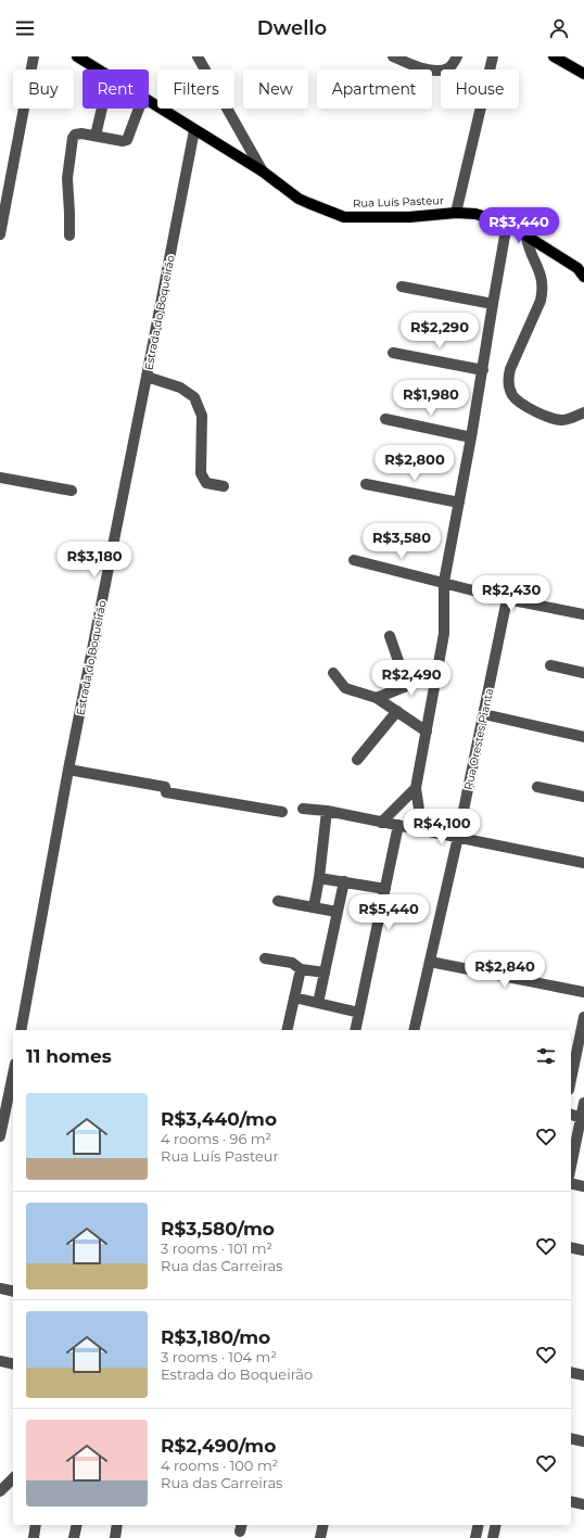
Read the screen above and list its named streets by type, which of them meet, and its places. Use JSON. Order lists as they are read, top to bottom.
{
  "streets": {
    "main road": ["Rua Luís Pasteur"],
    "street": ["Estrada do Boqueirão", "Rua Orestes Pianta"]
  },
  "crossings": [
    ["Rua Luís Pasteur", "Estrada do Boqueirão"]
  ],
  "page": {
    "header": "Dwello",
    "chip": [
      "Buy",
      "Rent",
      "Filters",
      "New",
      "Apartment",
      "House"
    ],
    "price": [
      "R$3,440",
      "R$2,290",
      "R$1,980",
      "R$2,800",
      "R$3,580",
      "R$3,180",
      "R$2,430",
      "R$2,490",
      "R$4,100",
      "R$5,440",
      "R$2,840"
    ],
    "heading": "11 homes",
    "list": [
      {
        "name": "R$3,440/mo",
        "note": "4 rooms · 96 m² · Rua Luís Pasteur"
      },
      {
        "name": "R$3,580/mo",
        "note": "3 rooms · 101 m² · Rua das Carreiras"
      },
      {
        "name": "R$3,180/mo",
        "note": "3 rooms · 104 m² · Estrada do Boqueirão"
      },
      {
        "name": "R$2,490/mo",
        "note": "4 rooms · 100 m² · Rua das Carreiras"
      }
    ]
  }
}
